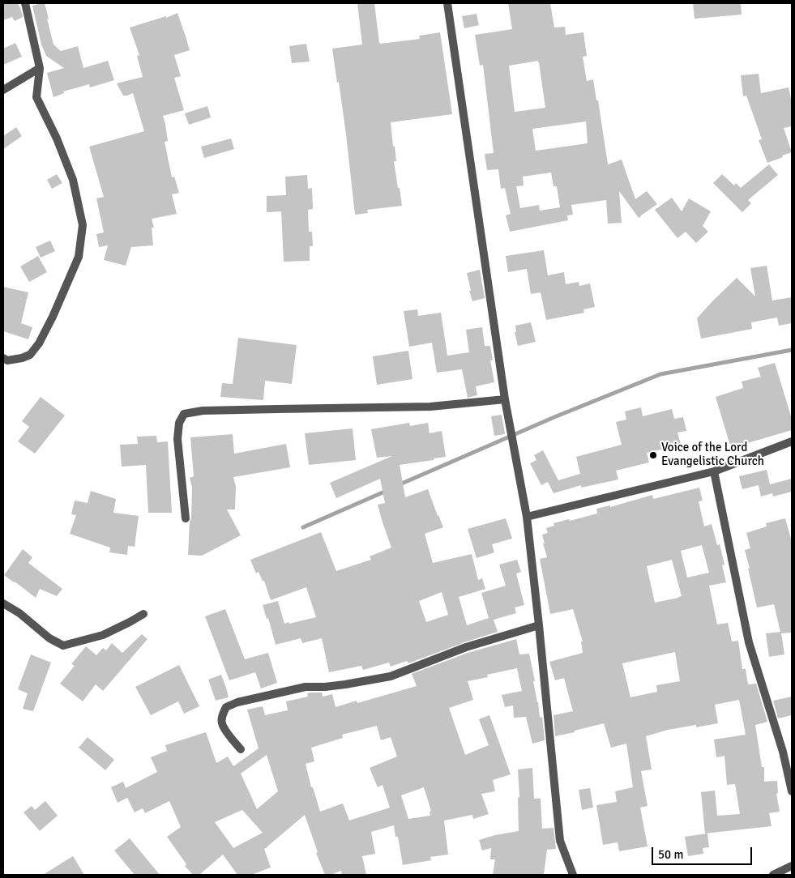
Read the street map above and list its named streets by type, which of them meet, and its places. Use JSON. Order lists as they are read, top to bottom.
{
  "places": ["Voice of the Lord Evangelistic Church"],
  "scale_bar": "50 m"
}
